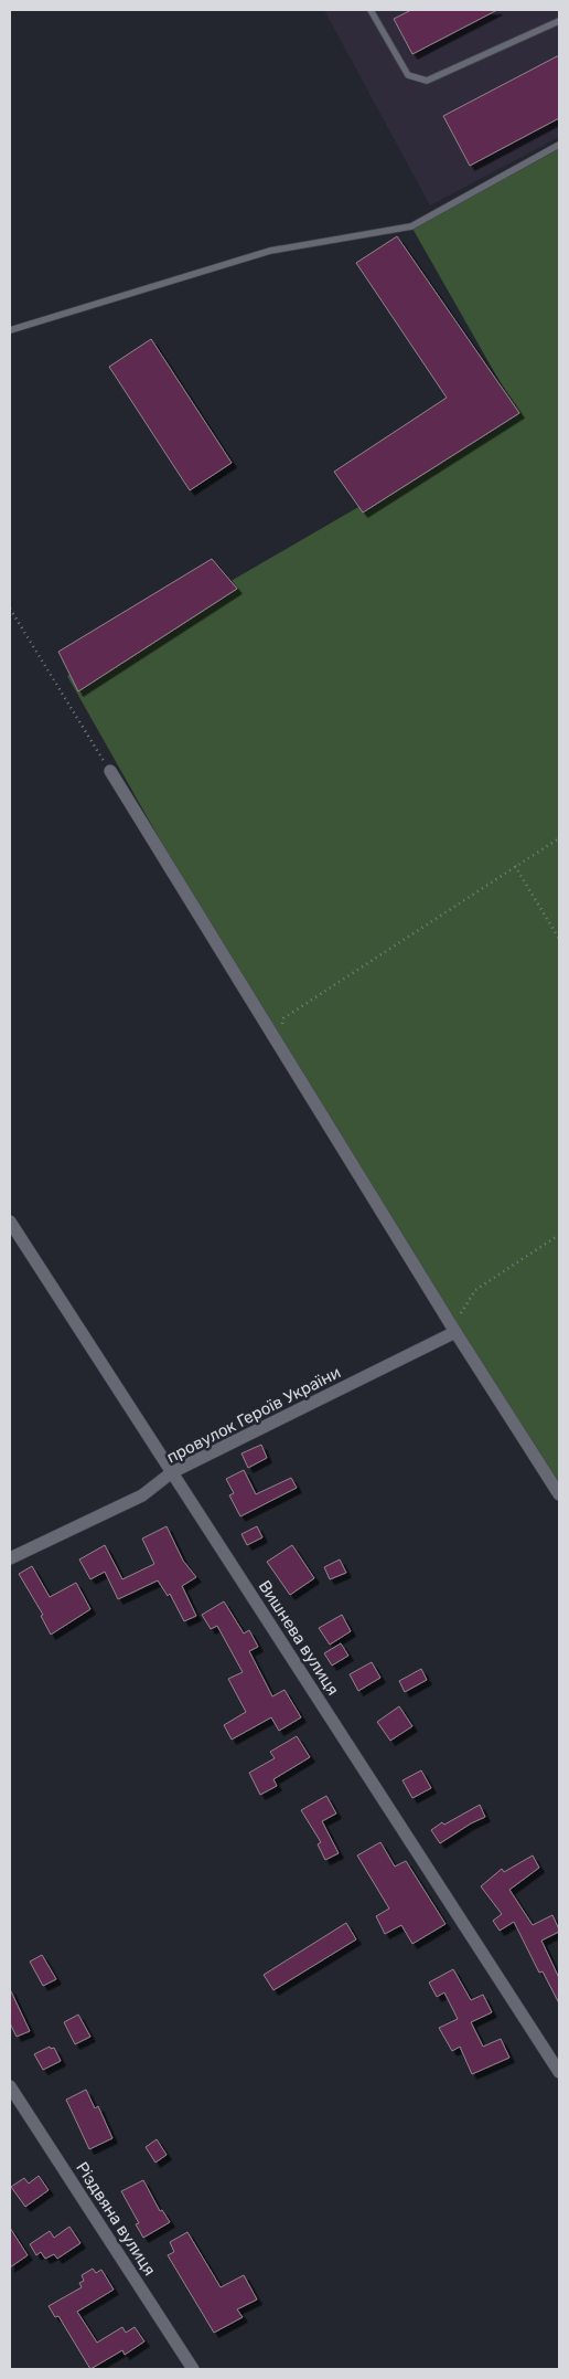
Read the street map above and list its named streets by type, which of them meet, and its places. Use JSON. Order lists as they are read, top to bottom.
{
  "streets": {
    "street": ["провулок Героїв України", "Вишнева вулиця", "Різдвяна вулиця"]
  },
  "crossings": [
    ["провулок Героїв України", "Вишнева вулиця"]
  ]
}
